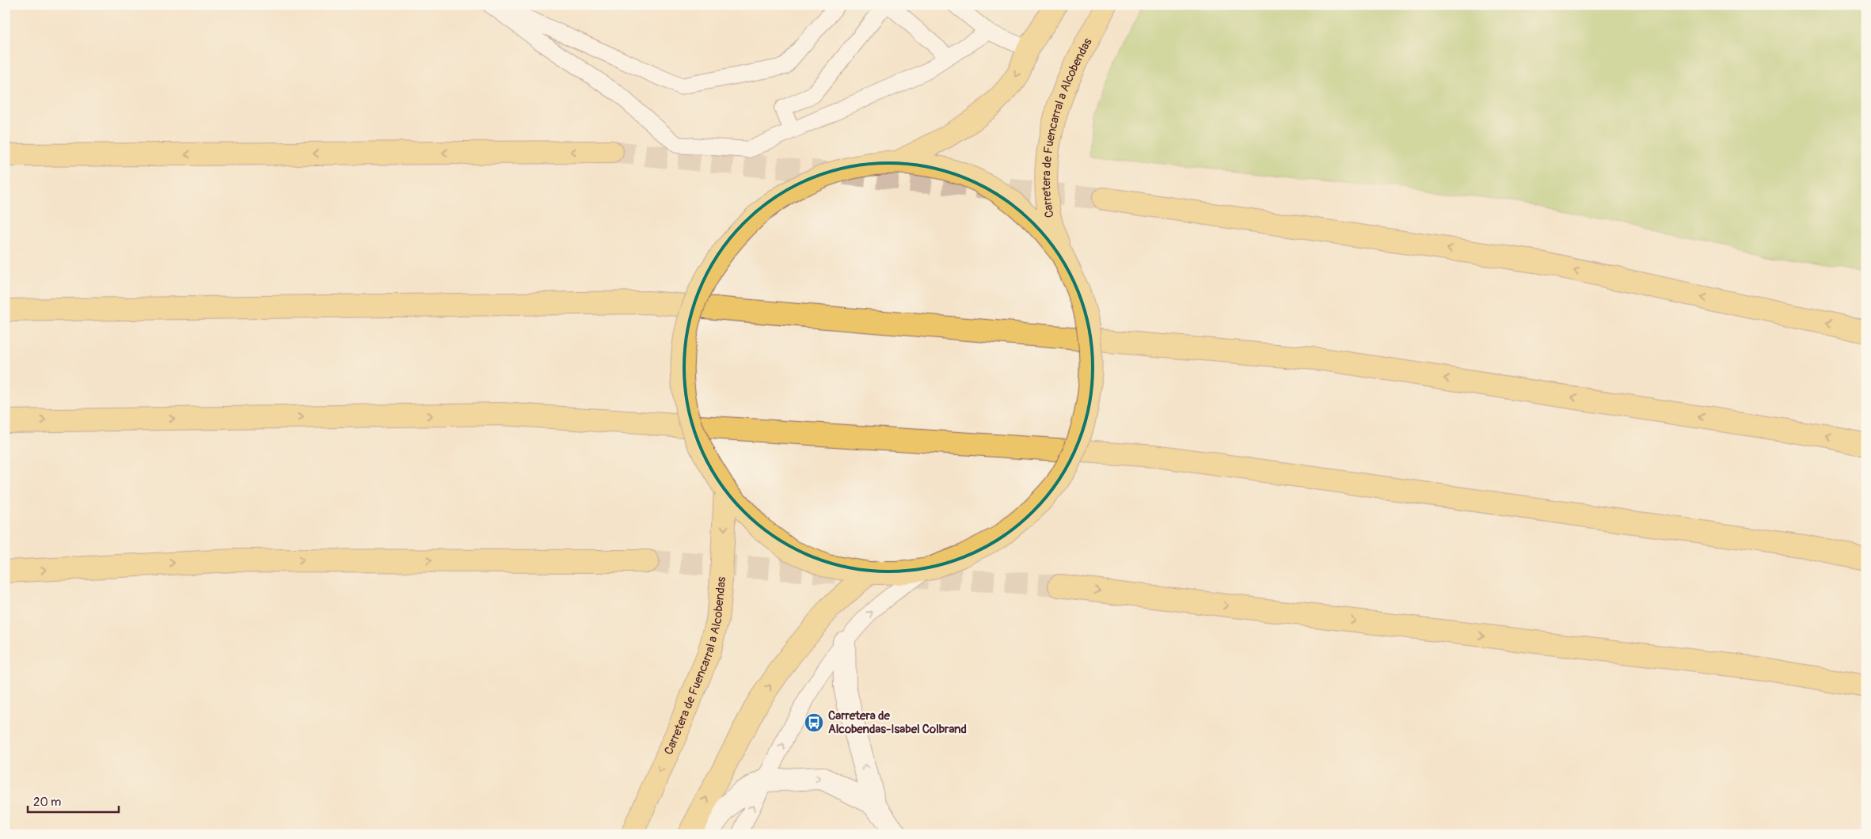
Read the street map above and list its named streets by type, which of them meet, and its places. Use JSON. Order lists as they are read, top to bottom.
{
  "streets": {
    "highway": ["Carretera de Fuencarral a Alcobendas"]
  },
  "places": {
    "bus stop": ["Carretera de Alcobendas-Isabel Colbrand"]
  },
  "scale_bar": "20 m"
}
